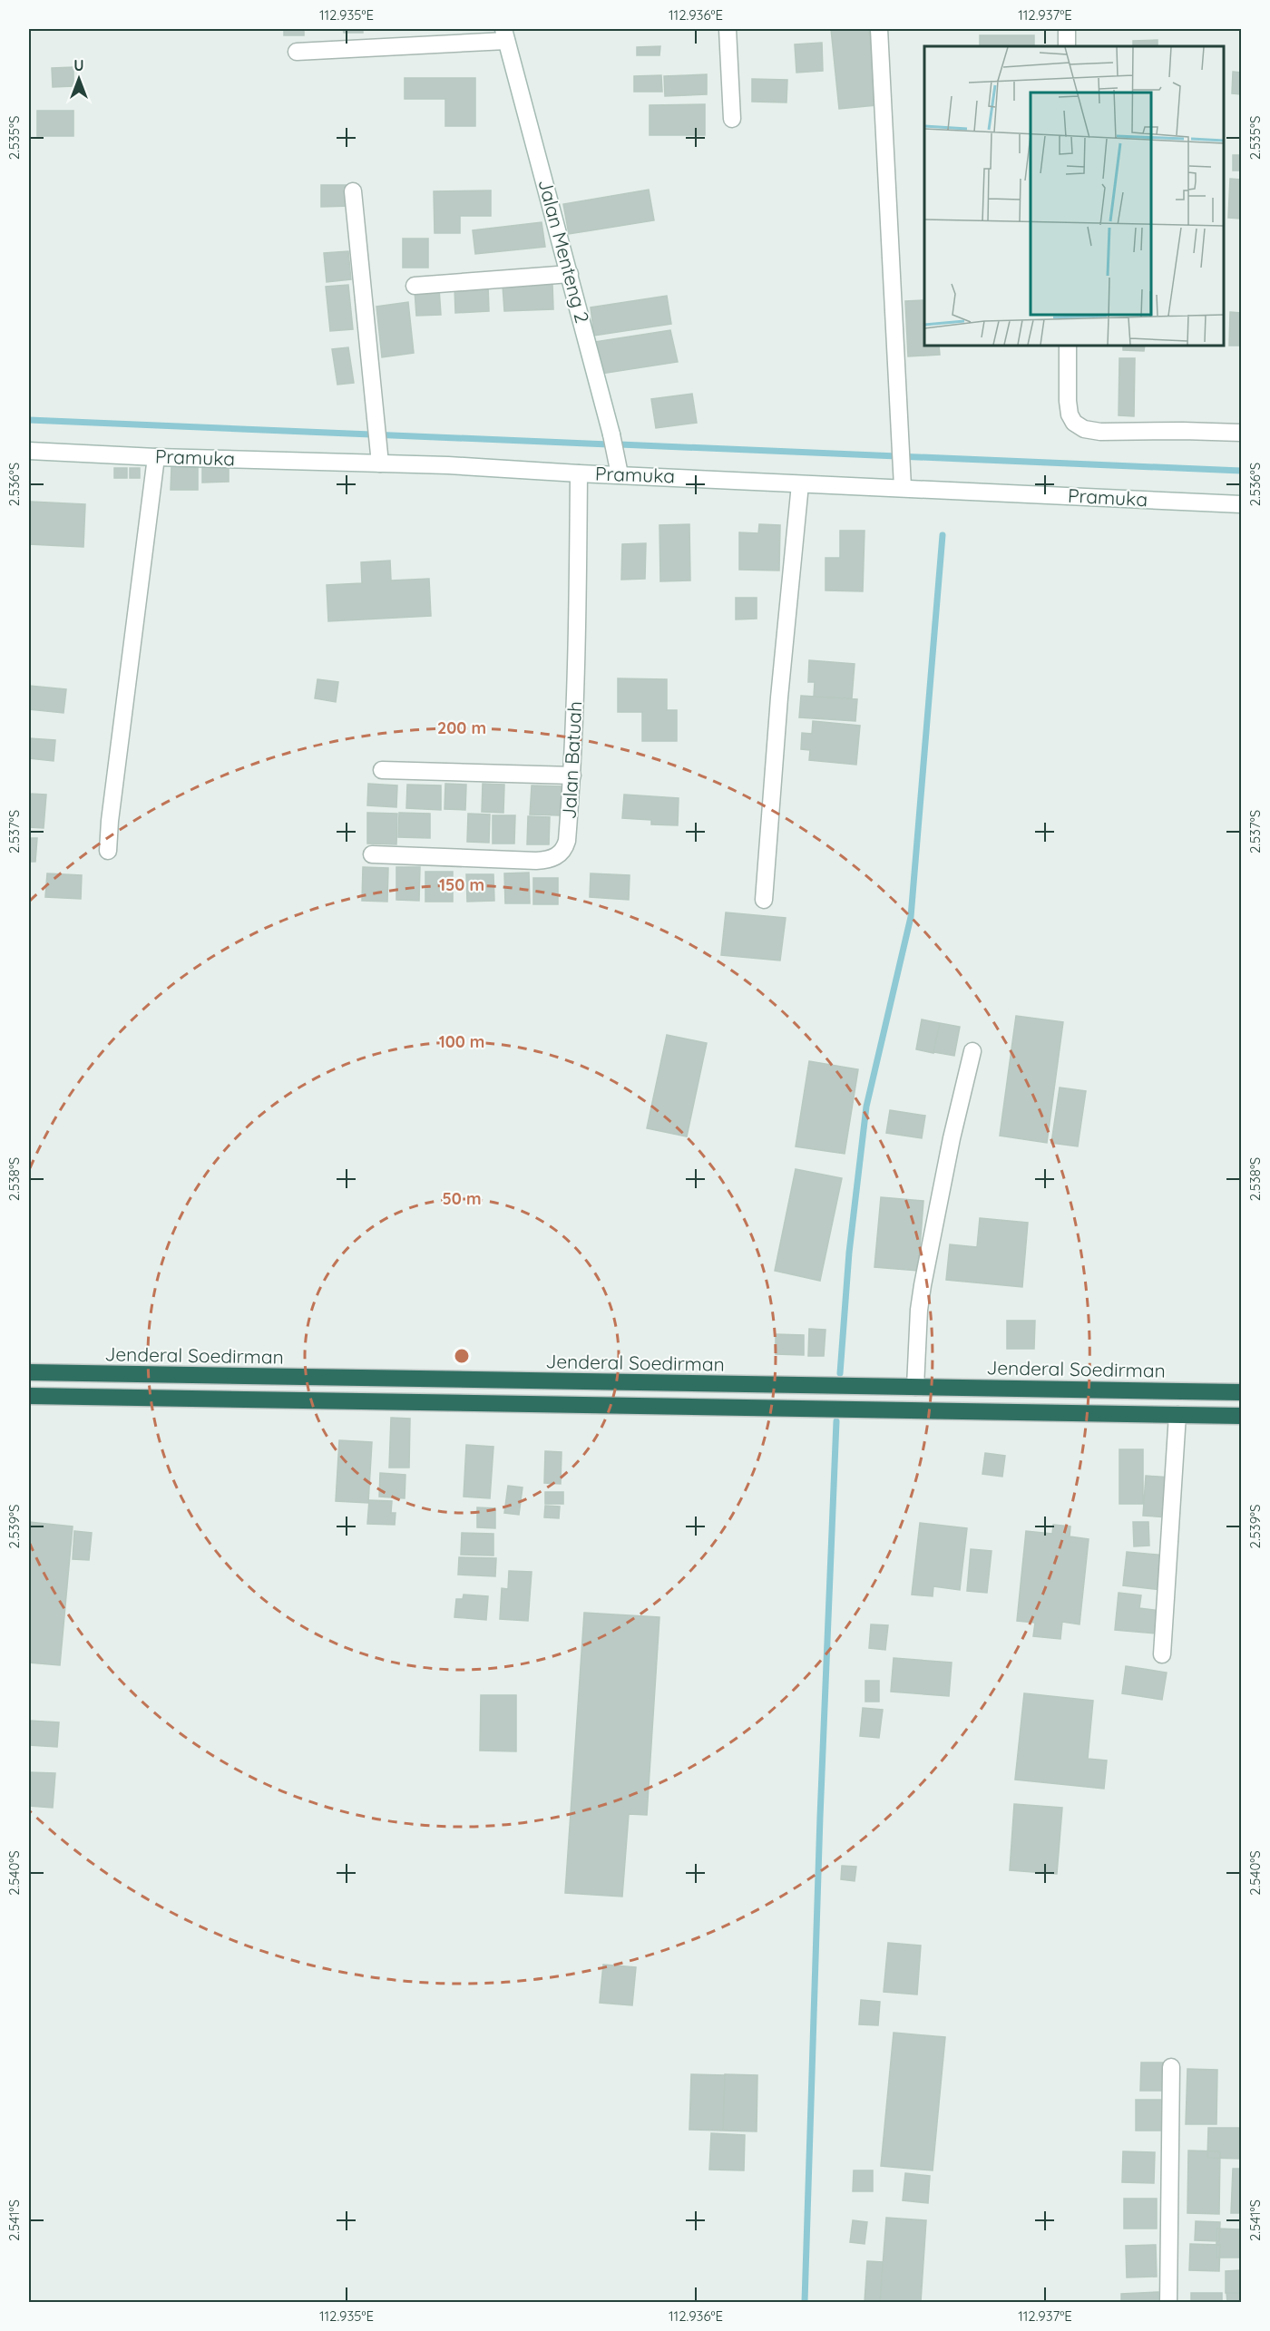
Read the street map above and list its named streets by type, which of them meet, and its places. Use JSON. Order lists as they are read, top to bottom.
{
  "streets": {
    "highway": ["Jenderal Soedirman"],
    "street": ["Jalan Menteng 2", "Pramuka", "Jalan Batuah"]
  },
  "crossings": [
    ["Jalan Menteng 2", "Pramuka"],
    ["Pramuka", "Jalan Batuah"]
  ],
  "north": "top",
  "coordinates": [
    "112.935°E",
    "112.936°E",
    "112.937°E",
    "2.535°S",
    "2.536°S",
    "2.537°S",
    "2.538°S",
    "2.539°S",
    "2.540°S",
    "2.541°S"
  ],
  "rings": [
    "200 m",
    "150 m",
    "100 m",
    "50 m"
  ]
}
